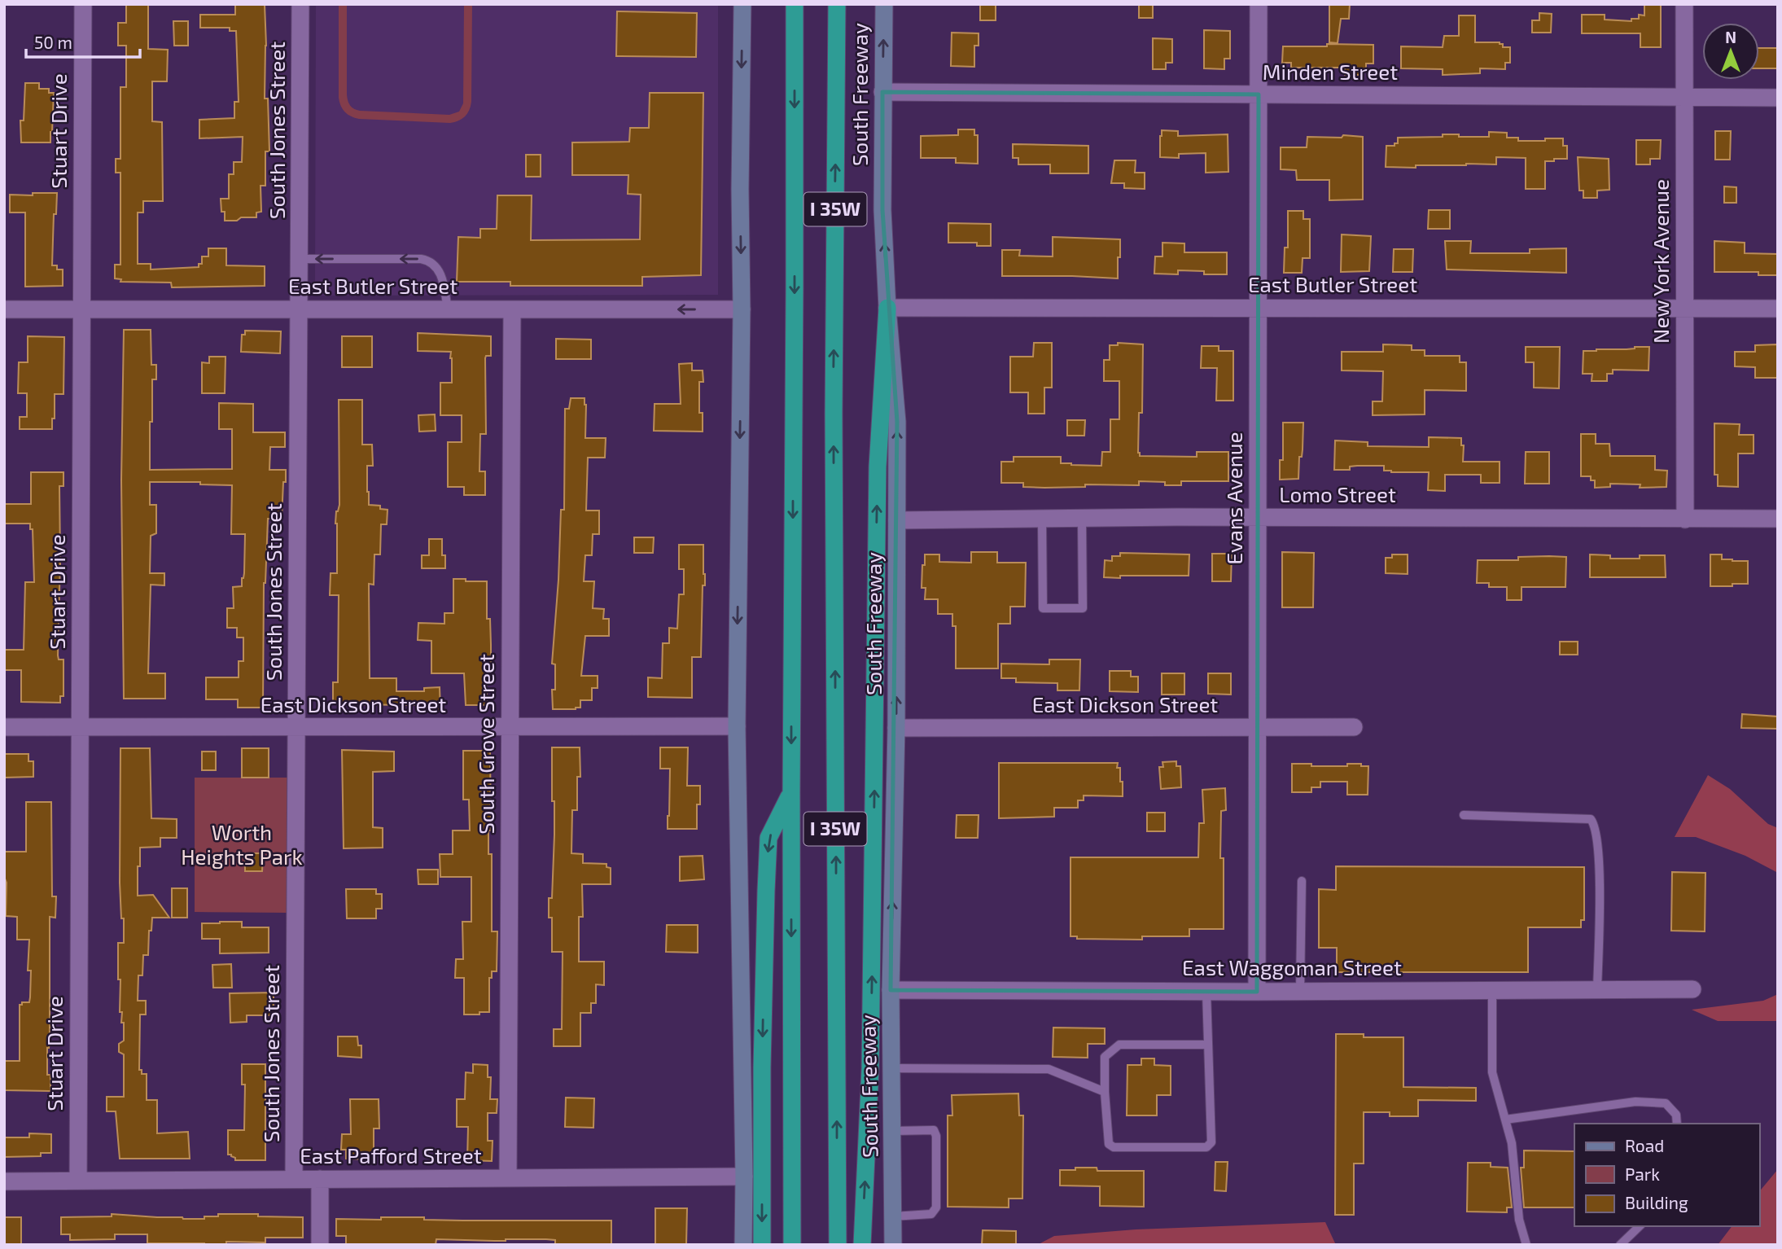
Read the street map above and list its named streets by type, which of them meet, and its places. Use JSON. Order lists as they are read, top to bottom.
{
  "streets": {
    "highway": ["South Freeway", "I 35W"],
    "street": [
      "Minden Street",
      "South Jones Street",
      "Stuart Drive",
      "New York Avenue",
      "East Butler Street",
      "Lomo Street",
      "Evans Avenue",
      "East Dickson Street",
      "South Grove Street",
      "East Waggoman Street",
      "East Pafford Street"
    ]
  },
  "crossings": [
    ["Minden Street", "South Freeway"],
    ["Minden Street", "New York Avenue"],
    ["Minden Street", "Evans Avenue"],
    ["South Freeway", "East Butler Street"],
    ["South Freeway", "Lomo Street"],
    ["South Freeway", "East Dickson Street"],
    ["South Freeway", "East Waggoman Street"],
    ["South Jones Street", "East Butler Street"],
    ["South Jones Street", "East Dickson Street"],
    ["South Jones Street", "East Pafford Street"],
    ["Stuart Drive", "East Butler Street"],
    ["Stuart Drive", "East Dickson Street"],
    ["Stuart Drive", "East Pafford Street"],
    ["New York Avenue", "East Butler Street"],
    ["New York Avenue", "Lomo Street"],
    ["East Butler Street", "Evans Avenue"],
    ["East Butler Street", "South Grove Street"],
    ["Lomo Street", "Evans Avenue"],
    ["Evans Avenue", "East Dickson Street"],
    ["Evans Avenue", "East Waggoman Street"],
    ["East Dickson Street", "South Grove Street"],
    ["South Grove Street", "East Pafford Street"]
  ],
  "parks": ["Worth Heights Park"],
  "legend": ["Road", "Park", "Building"],
  "scale_bar": "50 m",
  "north": "top"
}
